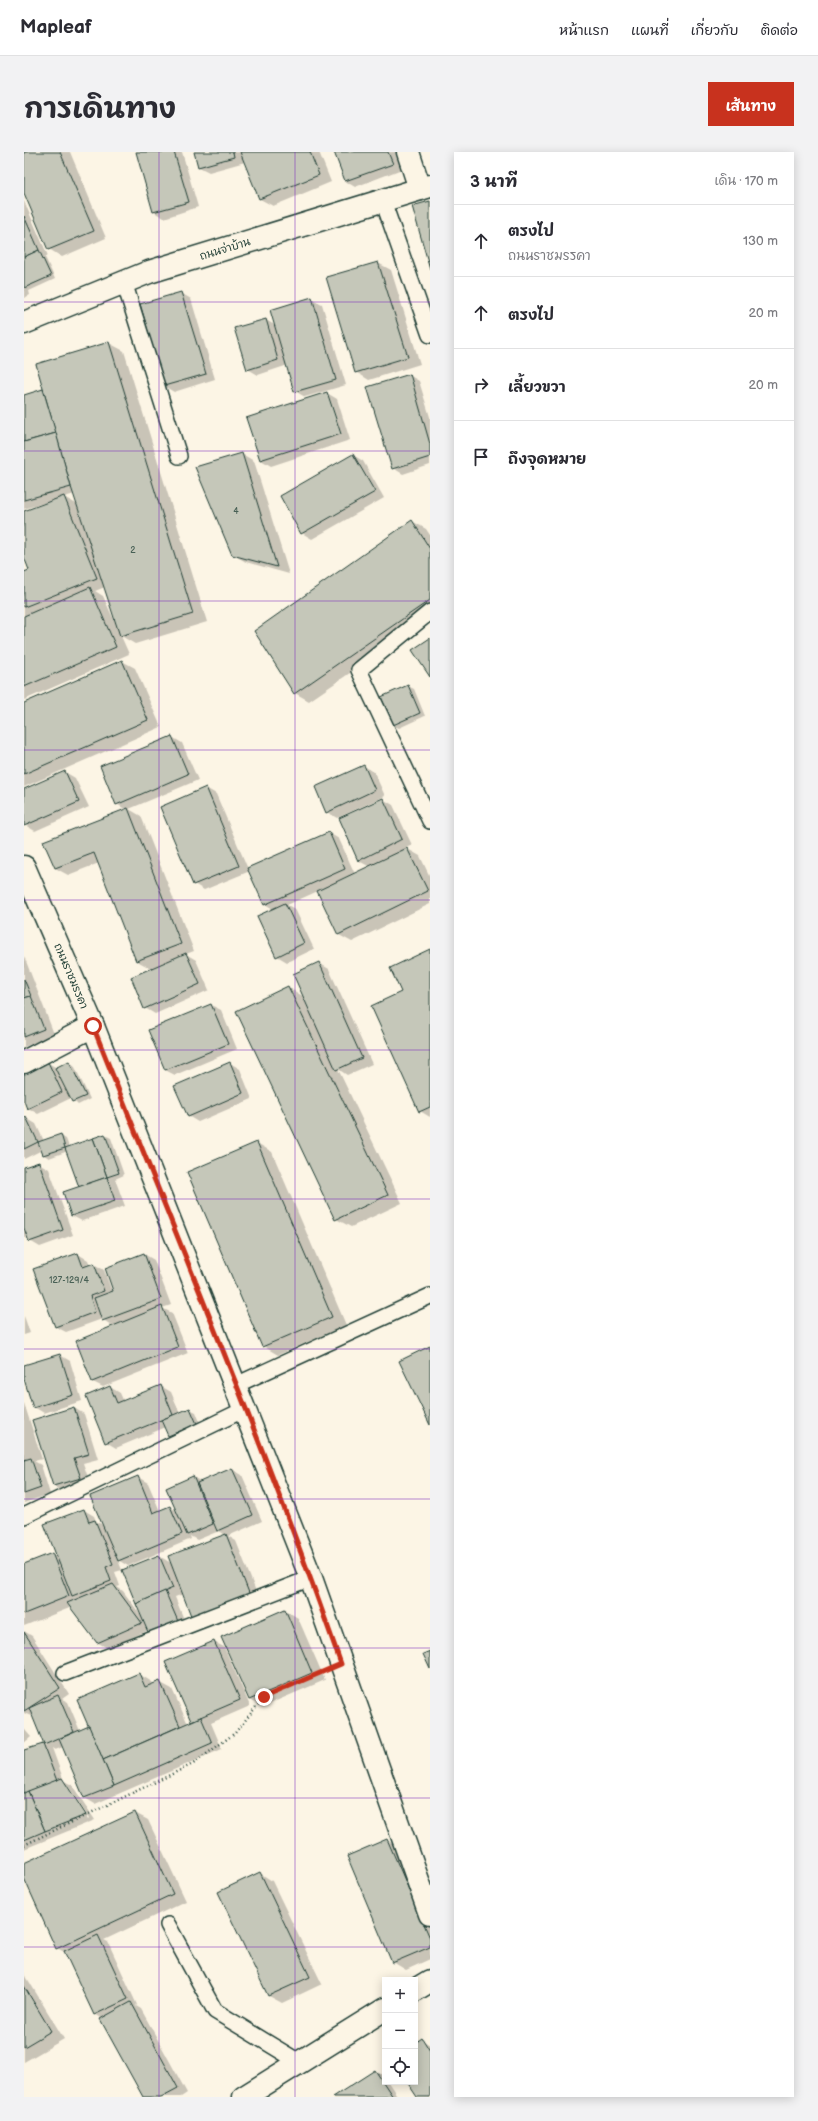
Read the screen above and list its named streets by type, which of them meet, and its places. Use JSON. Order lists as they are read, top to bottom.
{
  "streets": {
    "street": ["ถนนจ่าบ้าน", "ถนนราชมรรคา"]
  },
  "house_numbers": ["4", "2", "127-129/4"],
  "page": {
    "header": "Mapleaf",
    "nav": [
      "หน้าแรก",
      "แผนที่",
      "เกี่ยวกับ",
      "ติดต่อ"
    ],
    "title": "การเดินทาง",
    "buttons": "เส้นทาง",
    "heading": ["3 นาที", "เดิน · 170 m"],
    "list": [
      ["ตรงไป", "ถนนราชมรรคา", "130 m"],
      ["ตรงไป", "20 m"],
      ["เลี้ยวขวา", "20 m"],
      "ถึงจุดหมาย"
    ],
    "map_buttons": ["+", "−"]
  }
}
